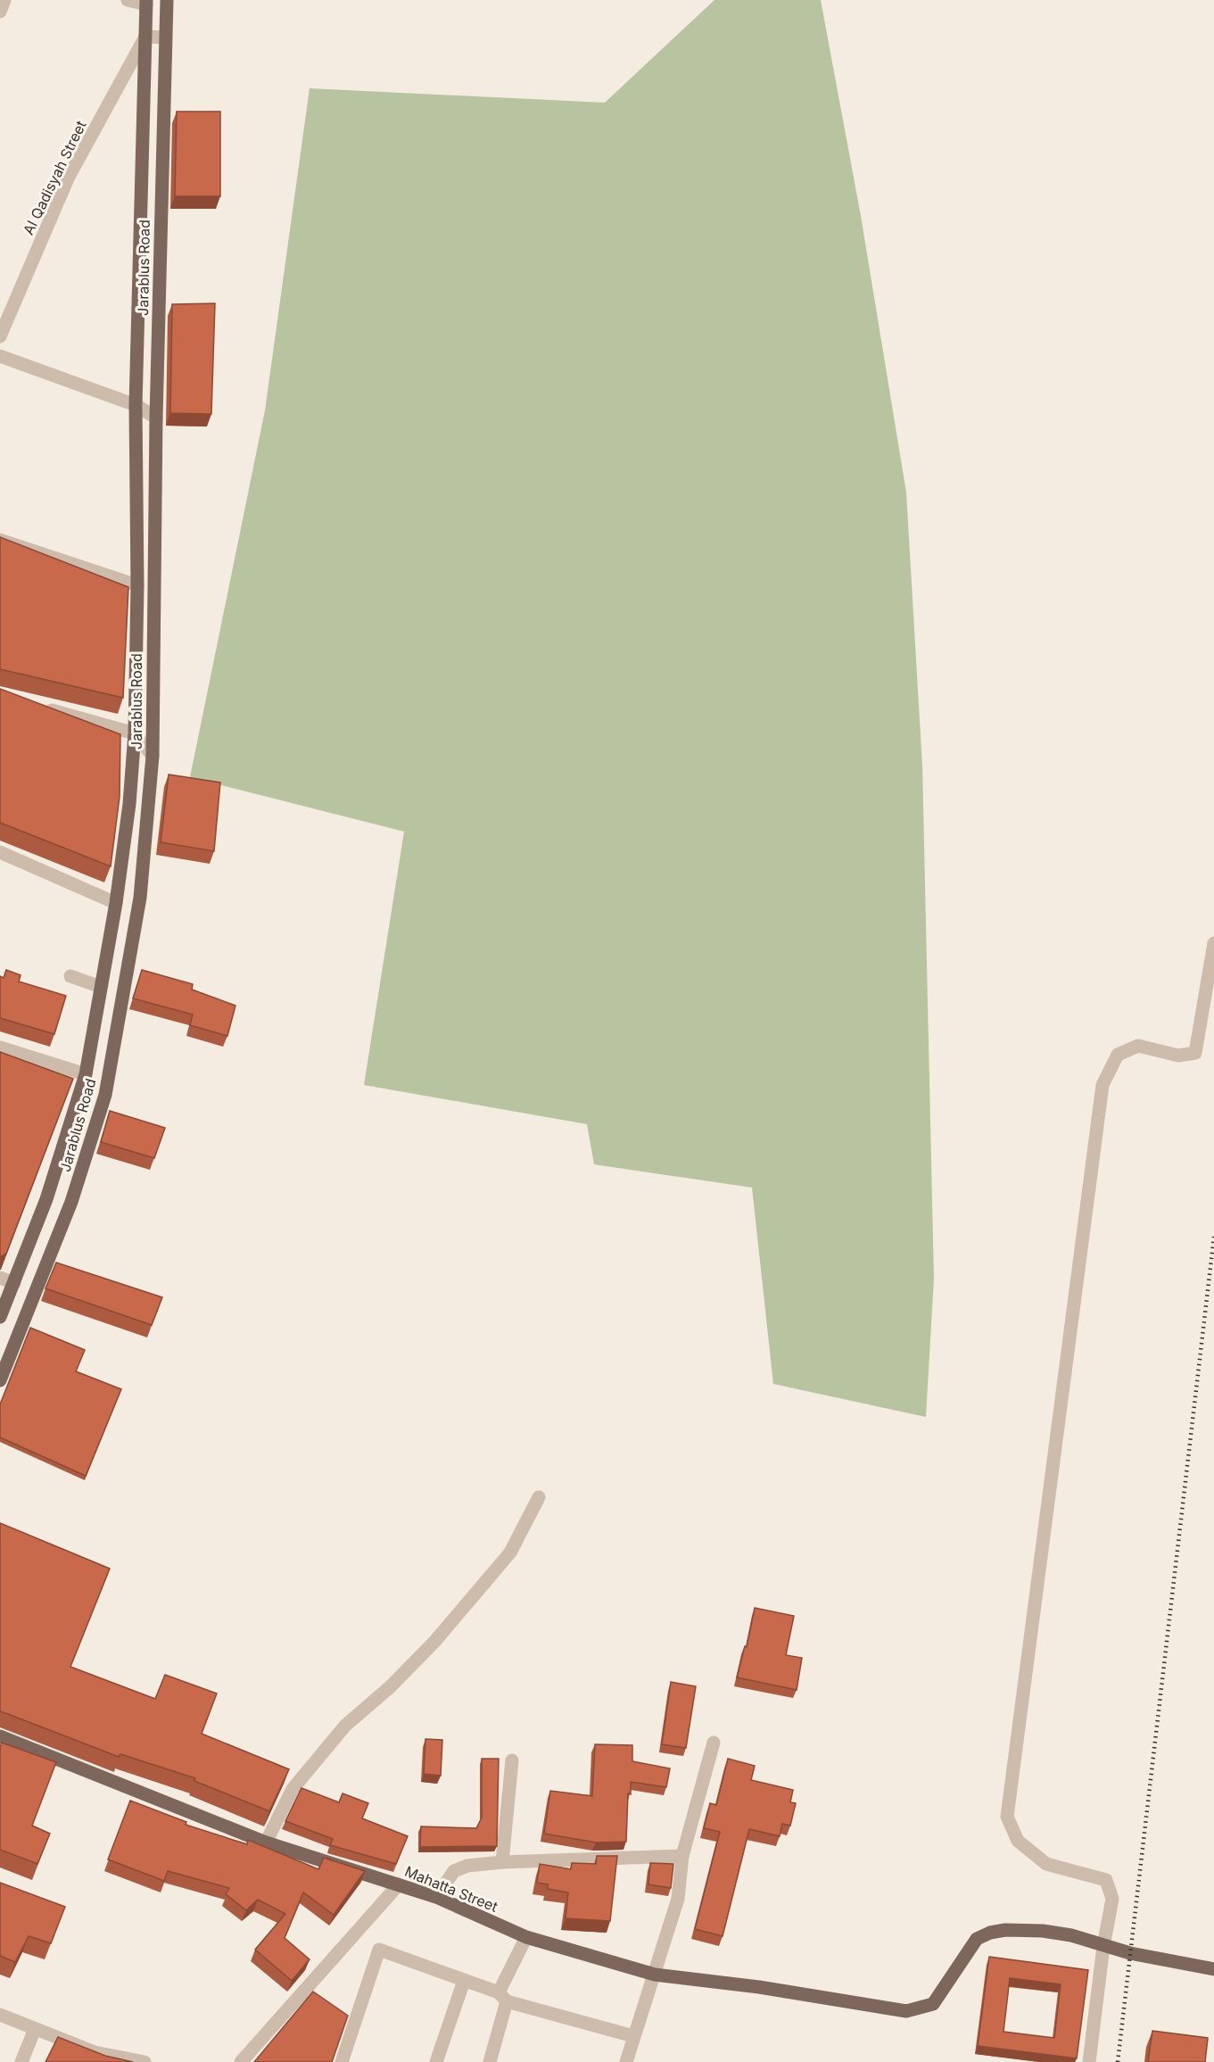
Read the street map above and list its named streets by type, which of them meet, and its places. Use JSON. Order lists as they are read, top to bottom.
{
  "streets": {
    "main road": ["Jarablus Road", "Mahatta Street"],
    "street": ["Al Qadisyah Street"]
  },
  "crossings": [
    ["Al Qadisyah Street", "Jarablus Road"]
  ]
}
